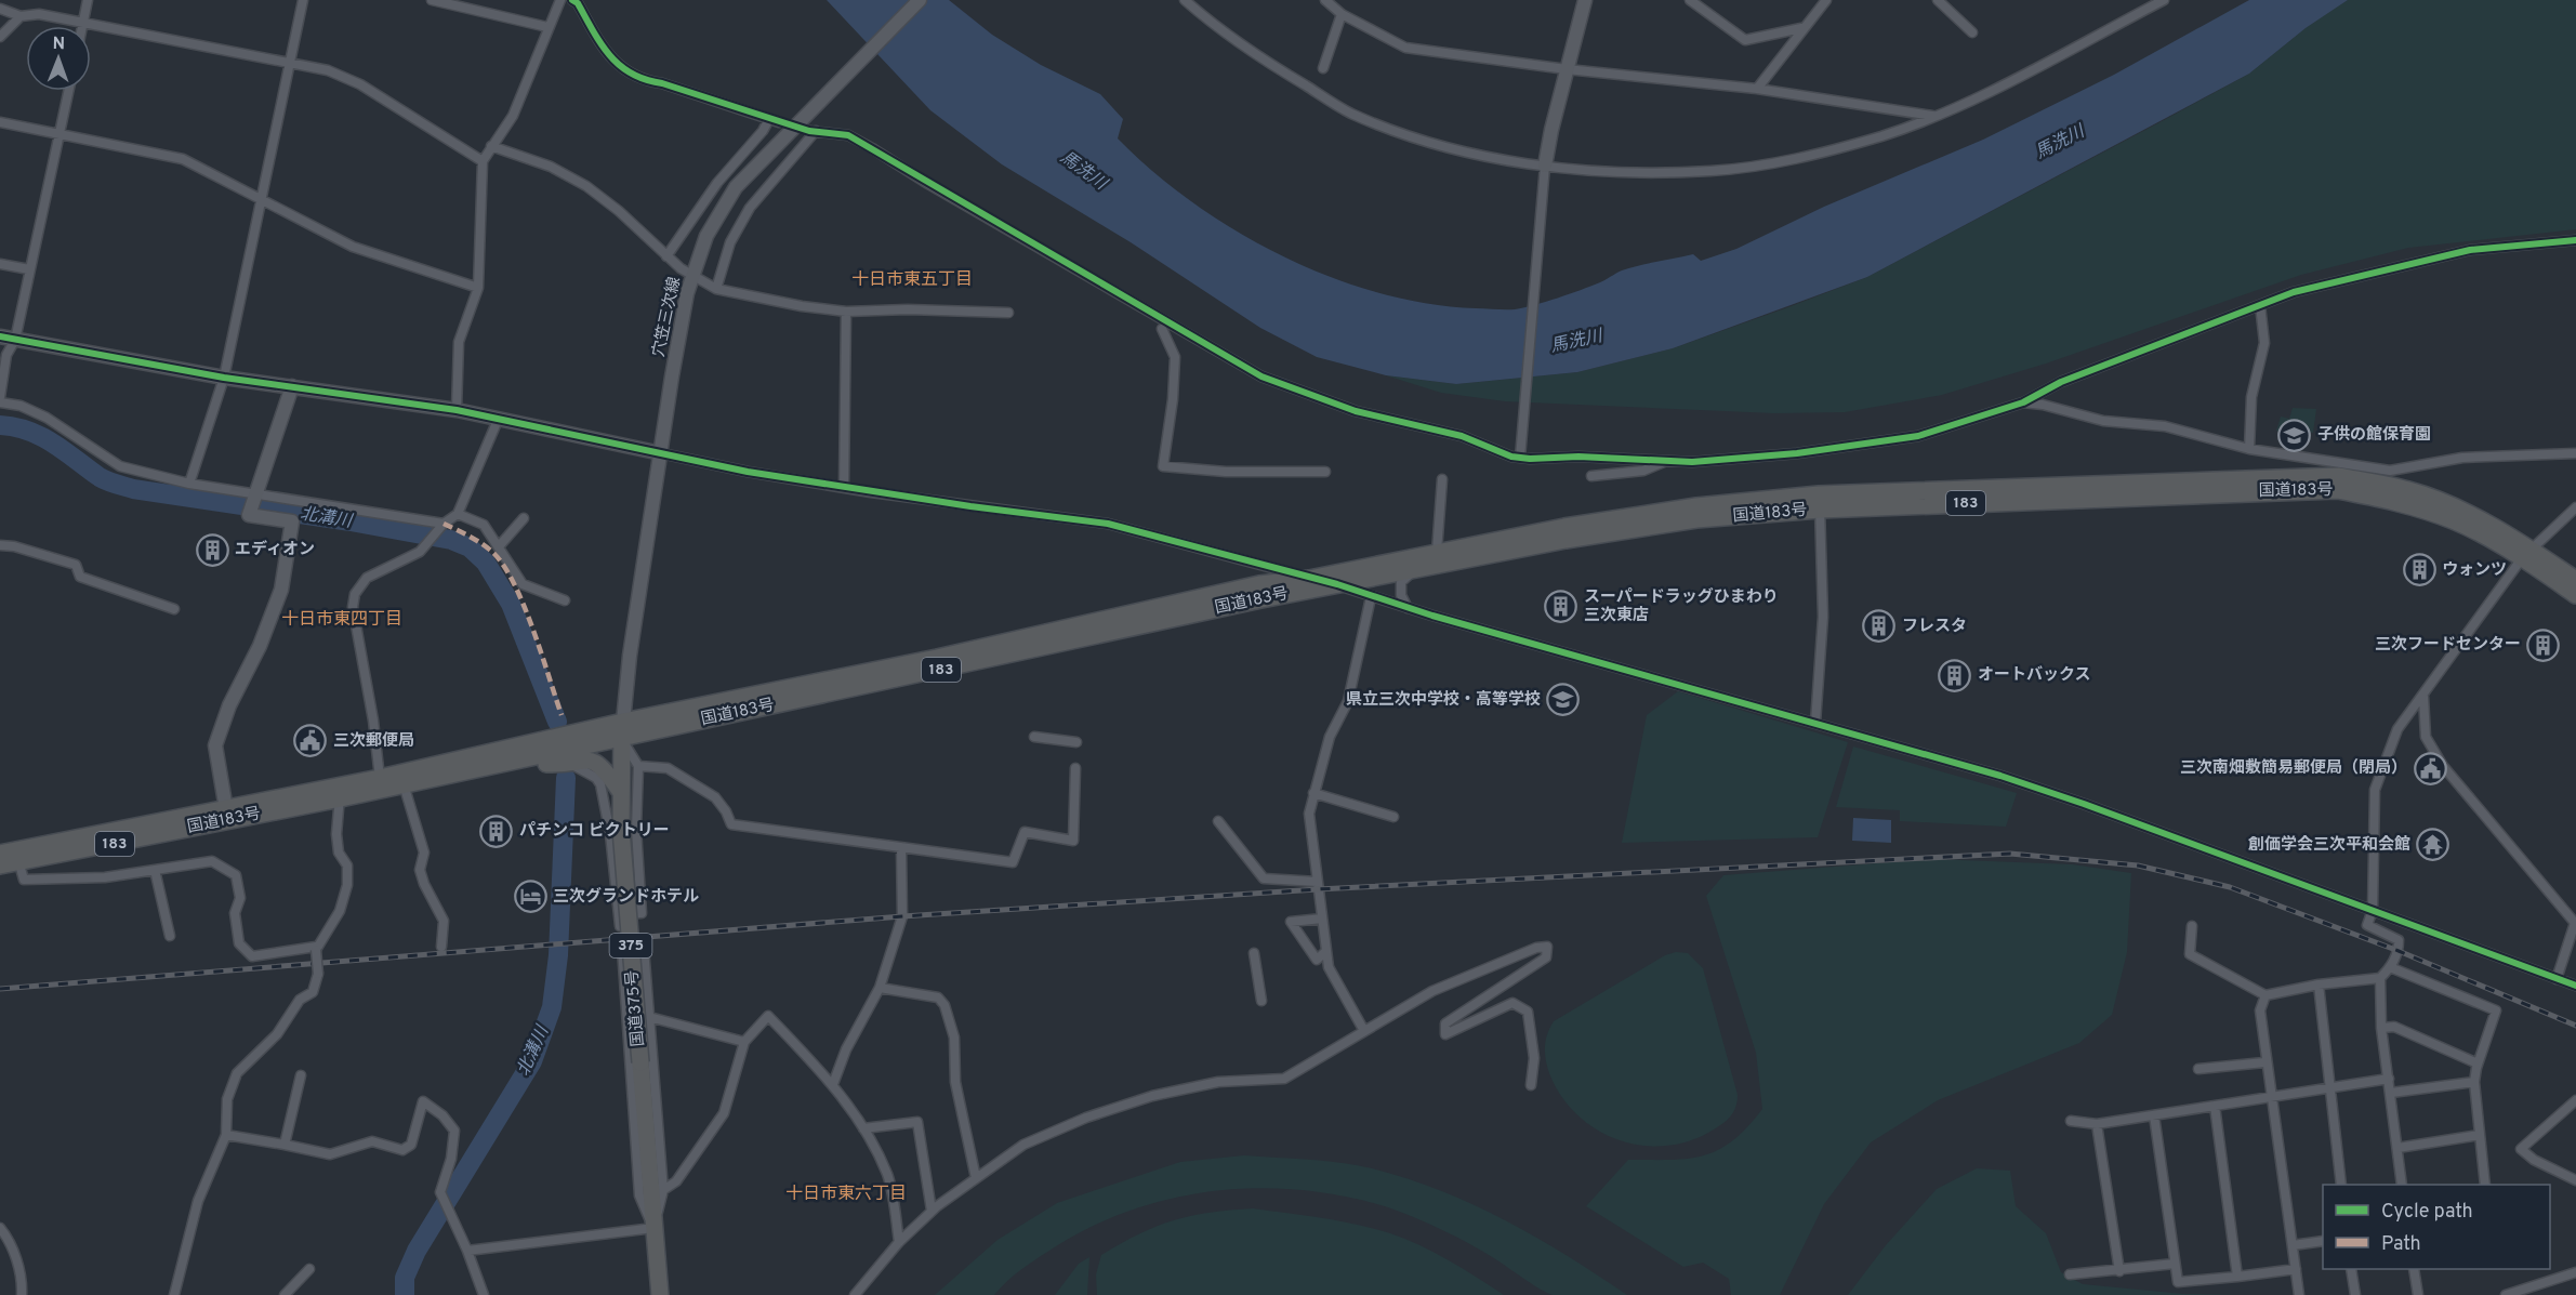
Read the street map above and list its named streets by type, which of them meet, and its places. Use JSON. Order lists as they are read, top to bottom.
{
  "streets": {
    "highway": [
      "国道183号",
      "183",
      "375",
      "国道375号"
    ],
    "street": ["穴笠三次線"]
  },
  "crossings": [
    ["穴笠三次線", "国道183号"],
    ["穴笠三次線", "国道375号"],
    ["国道183号", "国道375号"]
  ],
  "districts": ["十日市東五丁目", "十日市東四丁目", "十日市東六丁目"],
  "water": ["馬洗川", "北溝川"],
  "places": {
    "school or university": ["子供の館保育園", "県立三次中学校・高等学校"],
    "building": [
      "エディオン",
      "ウォンツ",
      "スーパードラッグひまわり 三次東店",
      "フレスタ",
      "三次フードセンター",
      "オートバックス",
      "パチンコ ビクトリー"
    ],
    "public building": ["三次郵便局", "三次南畑敷簡易郵便局（閉局）"],
    "temple": ["創価学会三次平和会館"],
    "hotel": ["三次グランドホテル"]
  },
  "legend": ["Cycle path", "Path"],
  "north": "top"
}
